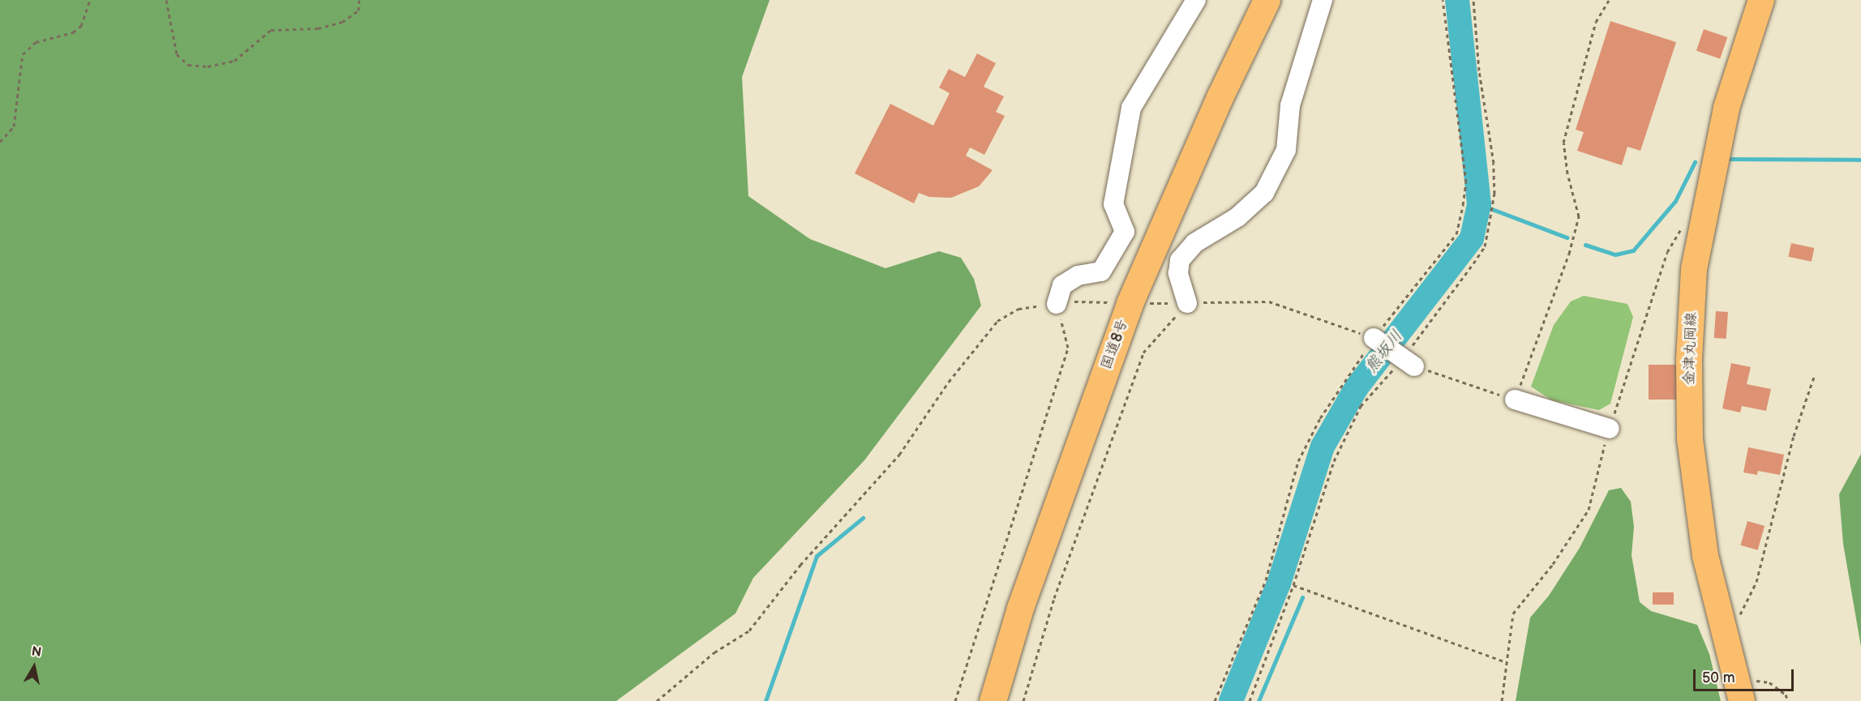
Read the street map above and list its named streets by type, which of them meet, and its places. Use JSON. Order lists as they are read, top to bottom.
{
  "streets": {
    "highway": ["国道8号"],
    "main road": ["金津丸岡線"]
  },
  "water": ["熊坂川"],
  "scale_bar": "50 m",
  "north": "top"
}
